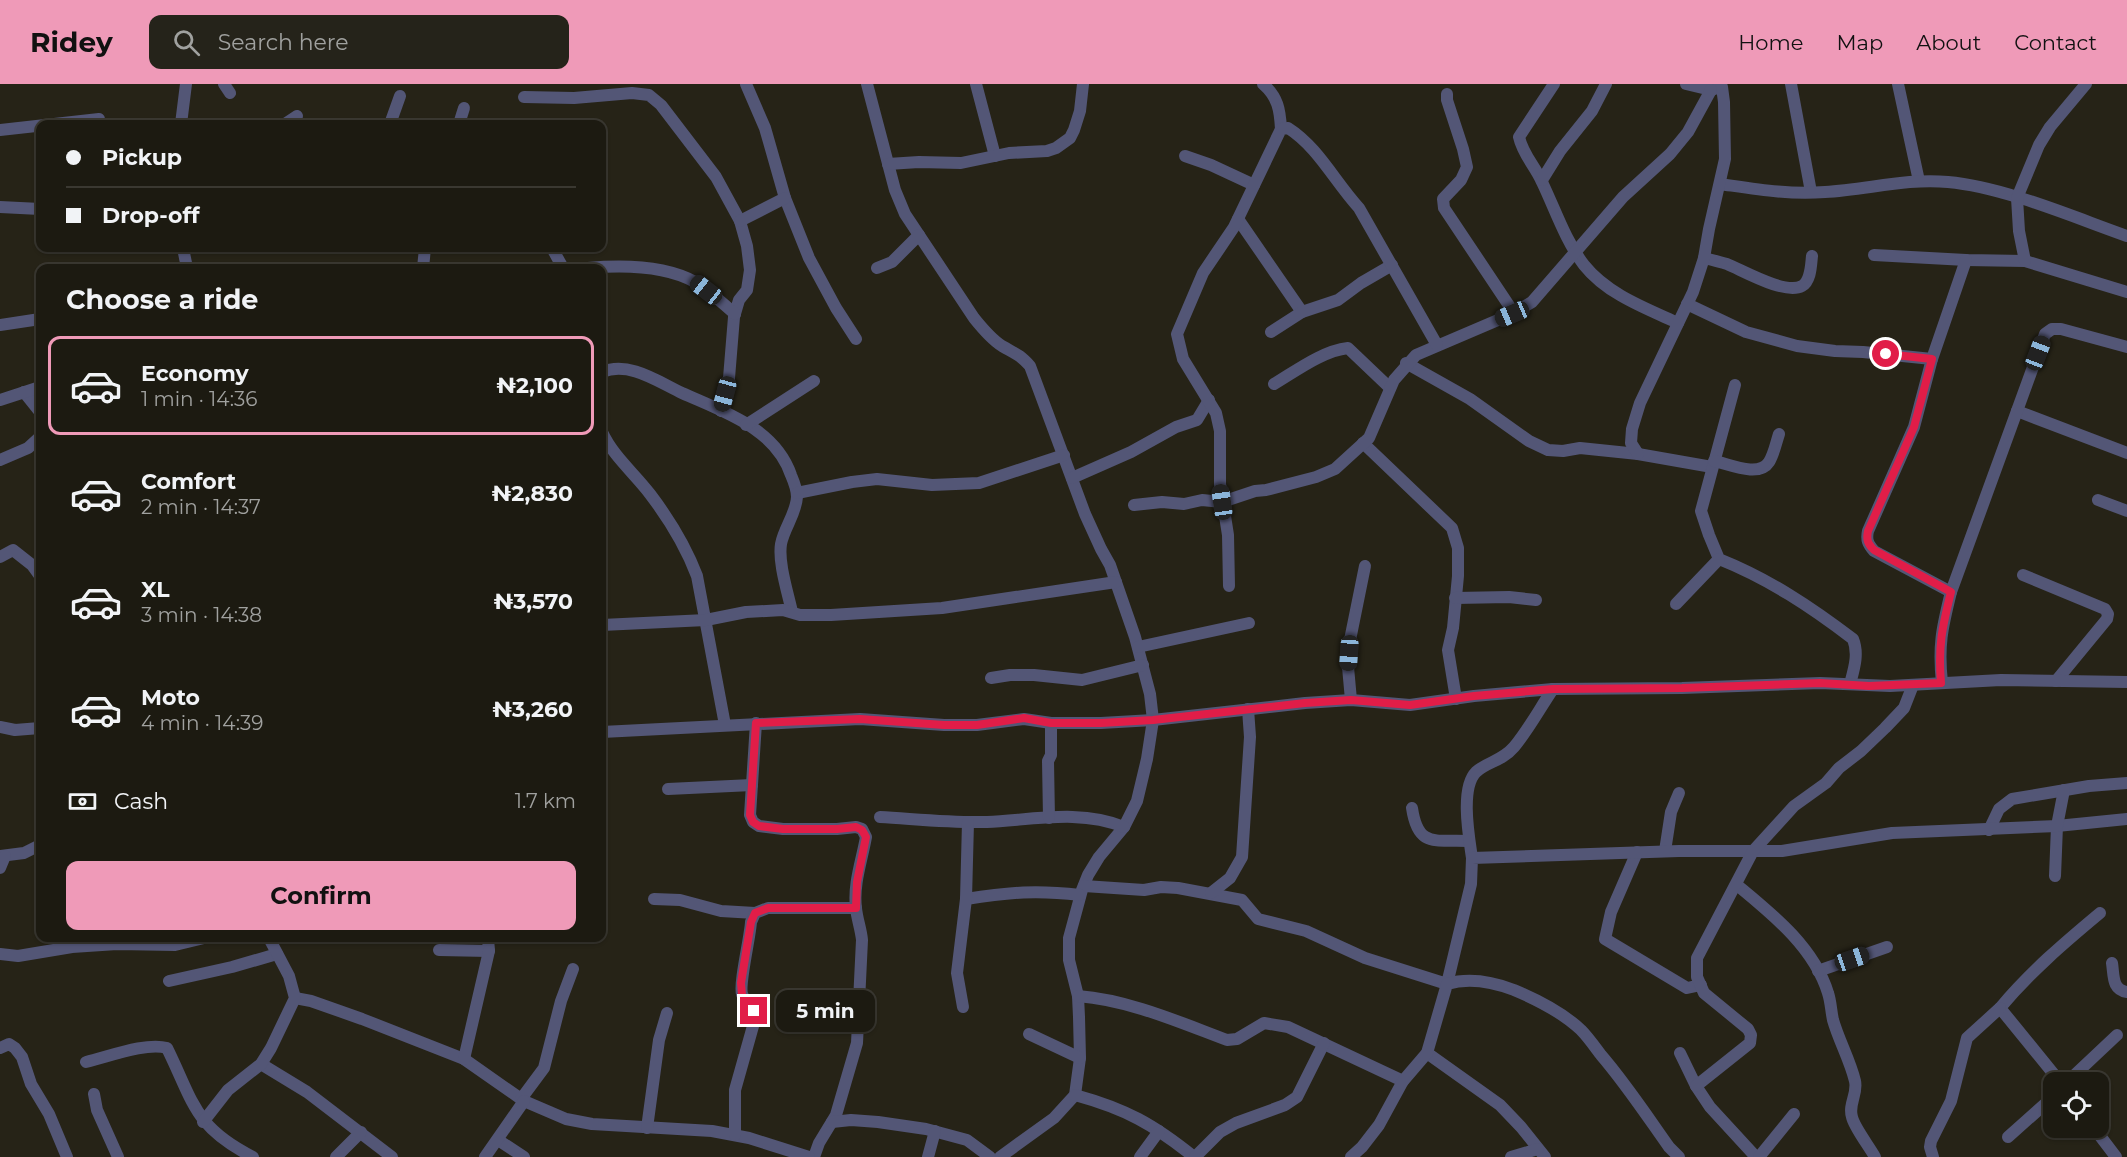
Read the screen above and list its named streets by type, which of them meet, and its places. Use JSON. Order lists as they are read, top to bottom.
{
  "page": {
    "header": "Ridey",
    "search": "Search here",
    "nav": [
      "Home",
      "Map",
      "About",
      "Contact"
    ],
    "banner": ["Pickup", "Drop-off"],
    "heading": "Choose a ride",
    "list": [
      {
        "name": "Economy",
        "note": "1 min · 14:36",
        "value": "₦2,100"
      },
      {
        "name": "Comfort",
        "note": "2 min · 14:37",
        "value": "₦2,830"
      },
      {
        "name": "XL",
        "note": "3 min · 14:38",
        "value": "₦3,570"
      },
      {
        "name": "Moto",
        "note": "4 min · 14:39",
        "value": "₦3,260"
      }
    ],
    "pay": ["Cash", "1.7 km"],
    "buttons": "Confirm",
    "bubble": "5 min"
  }
}
